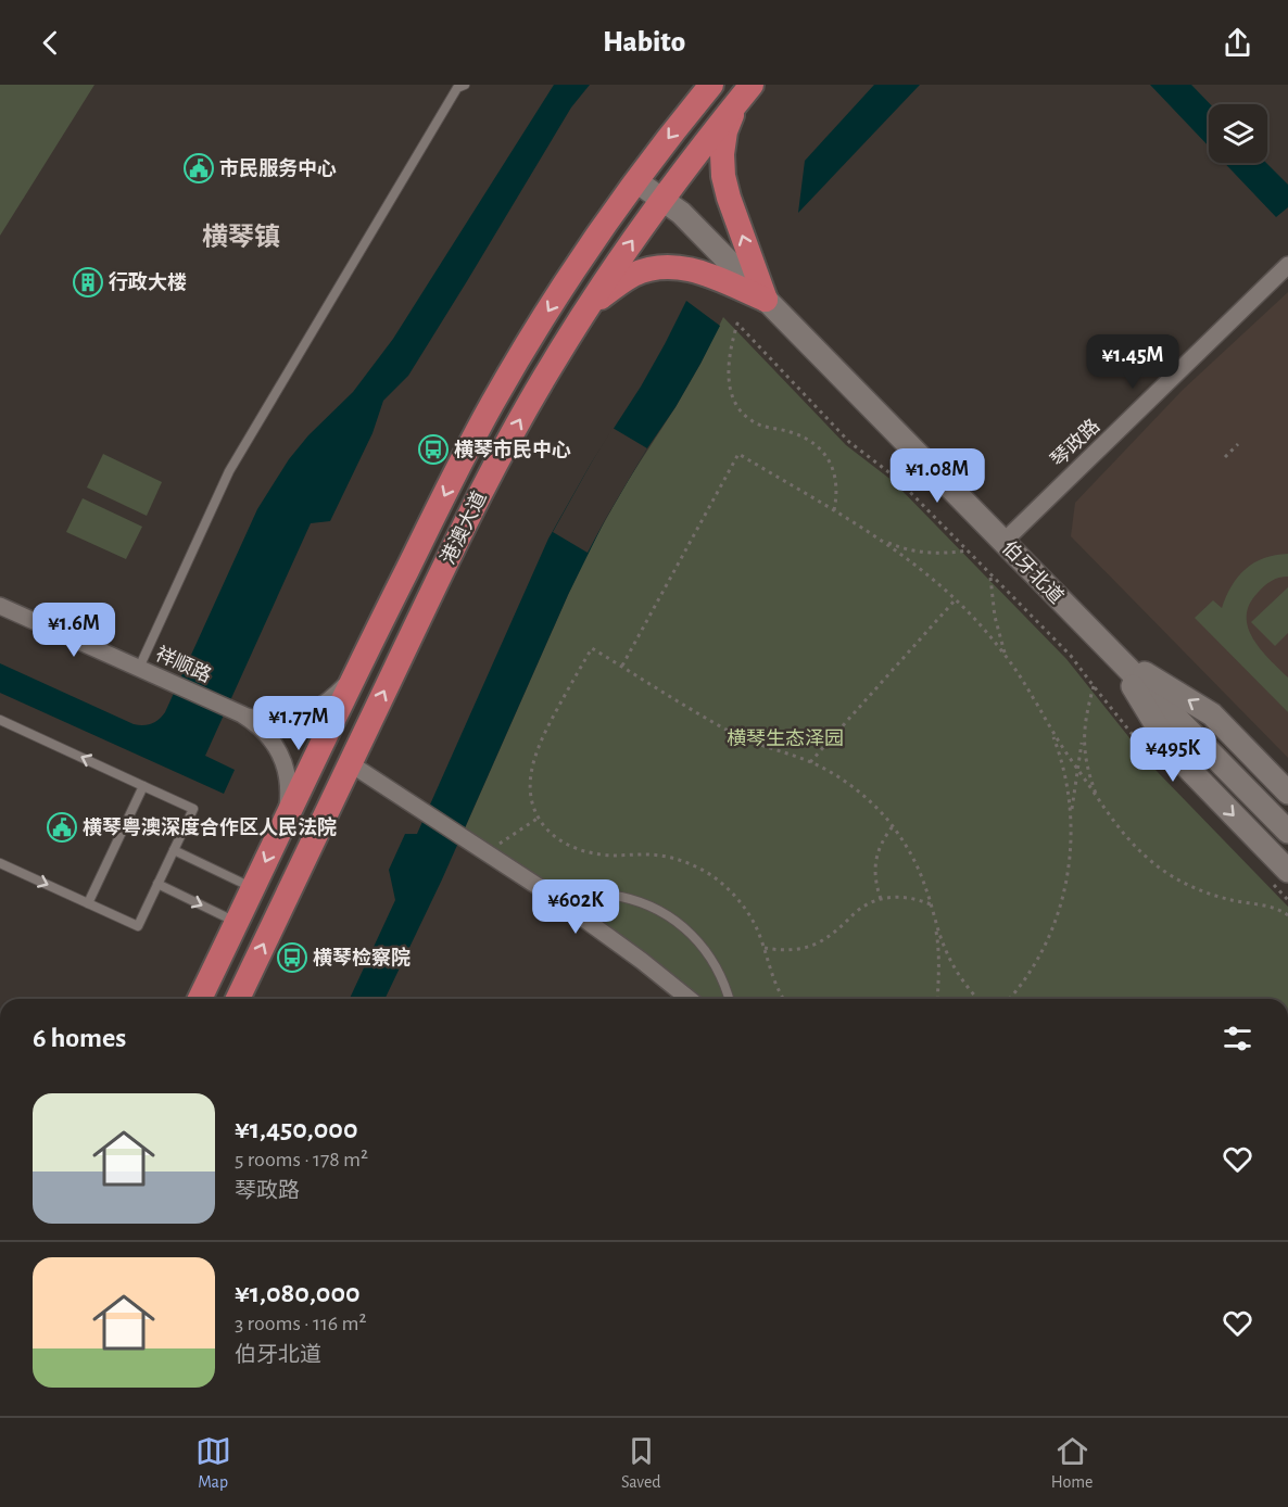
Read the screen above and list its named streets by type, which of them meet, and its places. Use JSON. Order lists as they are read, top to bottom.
{
  "streets": {
    "main road": ["港澳大道", "伯牙北道"],
    "street": ["琴政路", "祥顺路"]
  },
  "crossings": [
    ["琴政路", "伯牙北道"],
    ["港澳大道", "伯牙北道"],
    ["港澳大道", "祥顺路"]
  ],
  "districts": ["横琴镇"],
  "parks": ["横琴生态泽园"],
  "places": {
    "public building": ["市民服务中心", "横琴粤澳深度合作区人民法院"],
    "building": ["行政大楼"],
    "bus stop": ["横琴市民中心", "横琴检察院"]
  },
  "page": {
    "header": "Habito",
    "price": [
      "¥1.45M",
      "¥1.08M",
      "¥1.6M",
      "¥1.77M",
      "¥495K",
      "¥602K"
    ],
    "heading": "6 homes",
    "list": [
      {
        "name": "¥1,450,000",
        "note": "5 rooms · 178 m² · 琴政路"
      },
      {
        "name": "¥1,080,000",
        "note": "3 rooms · 116 m² · 伯牙北道"
      }
    ],
    "tabs": ["Map", "Saved", "Home"]
  }
}
